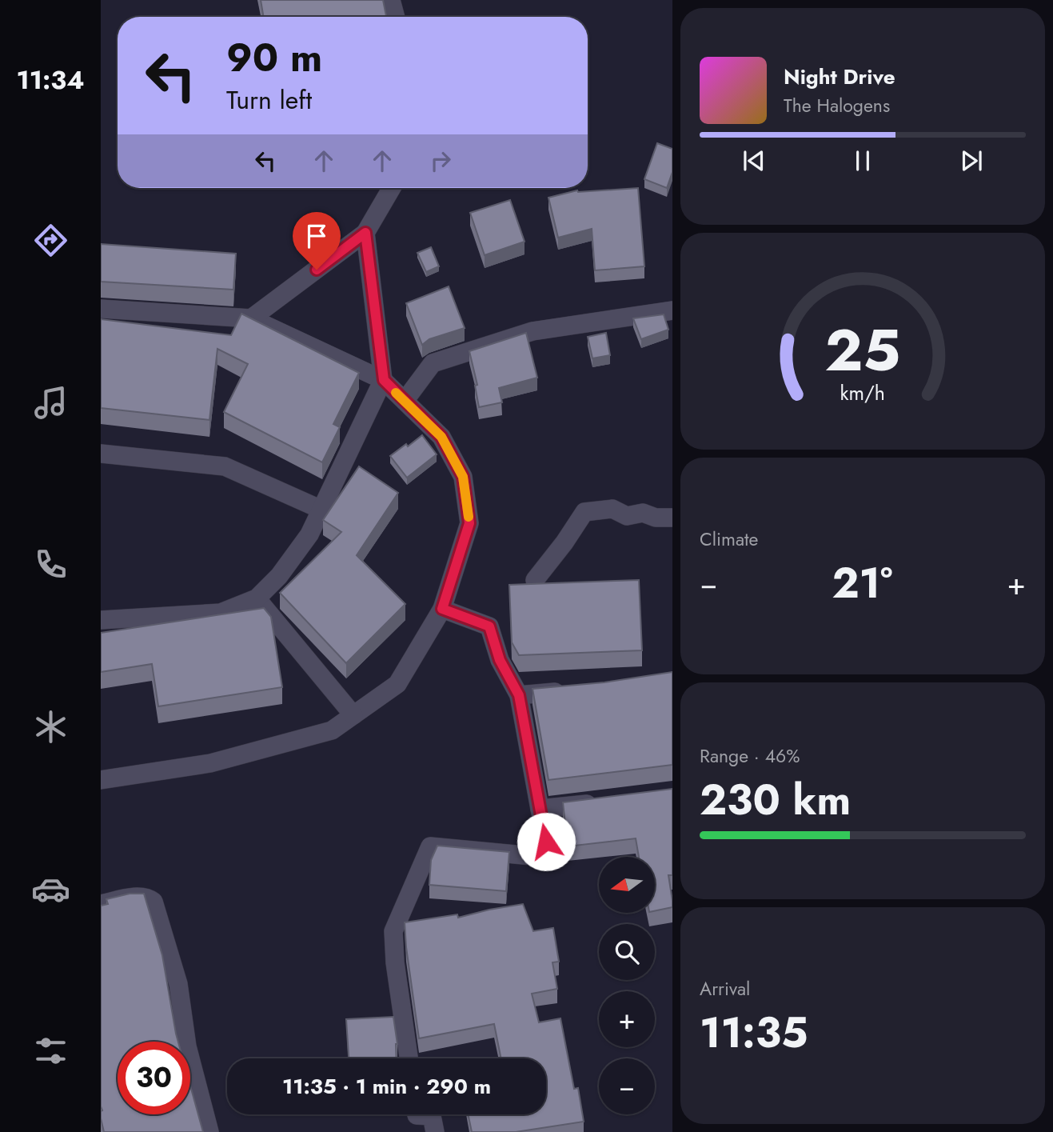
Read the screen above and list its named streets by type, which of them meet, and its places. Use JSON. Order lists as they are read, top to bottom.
{
  "north": "left",
  "page": {
    "tabs": "11:34",
    "turn": ["90 m", "Turn left"],
    "song": ["Night Drive", "The Halogens"],
    "tile": [
      "Climate",
      ["Range · 46%", "230 km"],
      ["Arrival", "11:35"]
    ],
    "heat": ["−", "21°", "+"],
    "map_buttons": ["+", "−"],
    "limit": "30",
    "trip": "11:35 · 1 min · 290 m",
    "gauge": ["25", "km/h"]
  }
}
